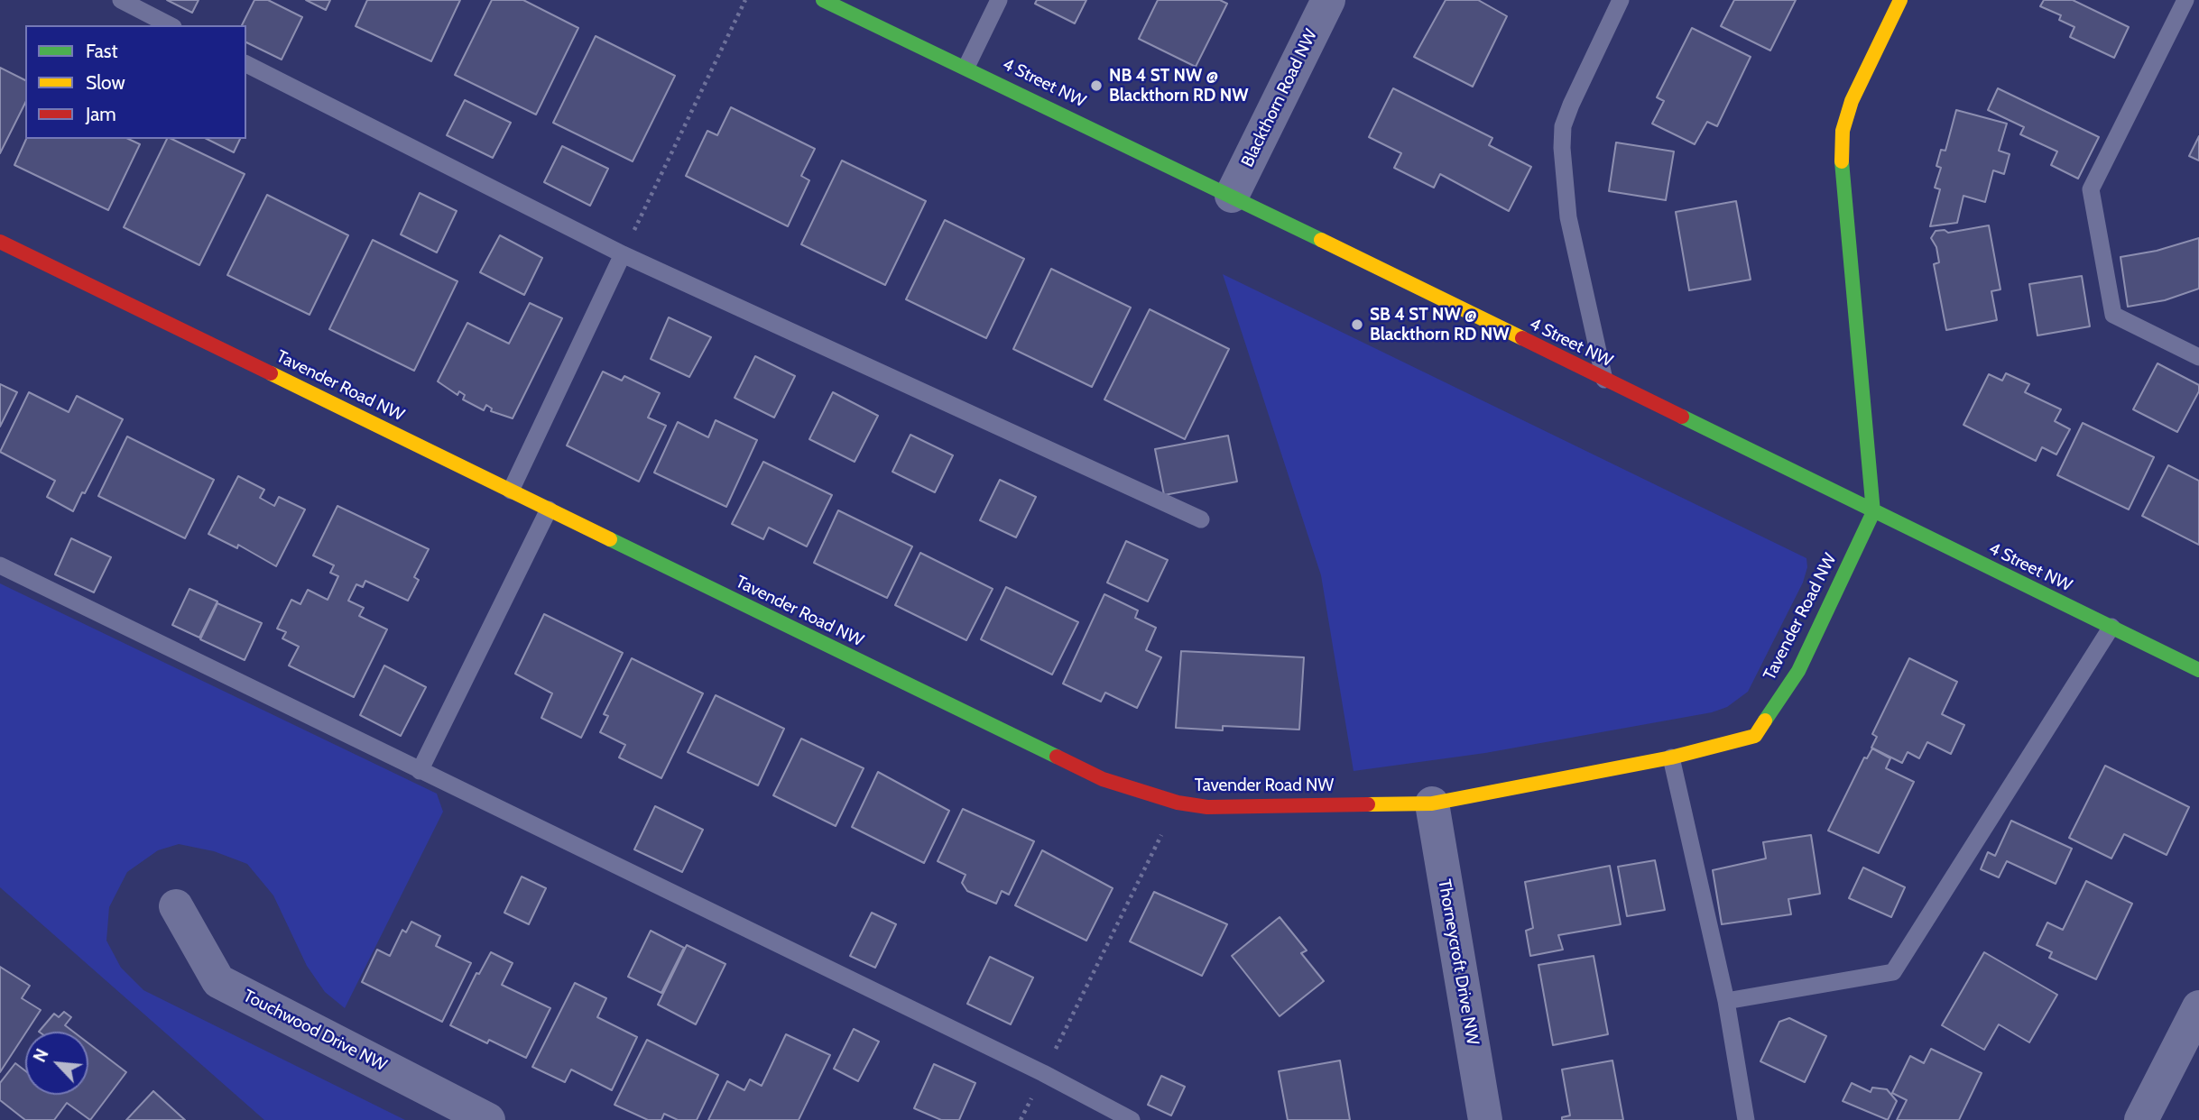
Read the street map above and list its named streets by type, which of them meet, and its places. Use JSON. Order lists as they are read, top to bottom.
{
  "streets": {
    "street": [
      "4 Street NW",
      "Blackthorn Road NW",
      "Tavender Road NW",
      "Thorneycroft Drive NW",
      "Touchwood Drive NW"
    ]
  },
  "crossings": [
    ["4 Street NW", "Blackthorn Road NW"],
    ["4 Street NW", "Tavender Road NW"],
    ["Tavender Road NW", "Thorneycroft Drive NW"]
  ],
  "places": ["NB 4 ST NW @ Blackthorn RD NW", "SB 4 ST NW @ Blackthorn RD NW"],
  "legend": ["Fast", "Slow", "Jam"],
  "north": "top left"
}
